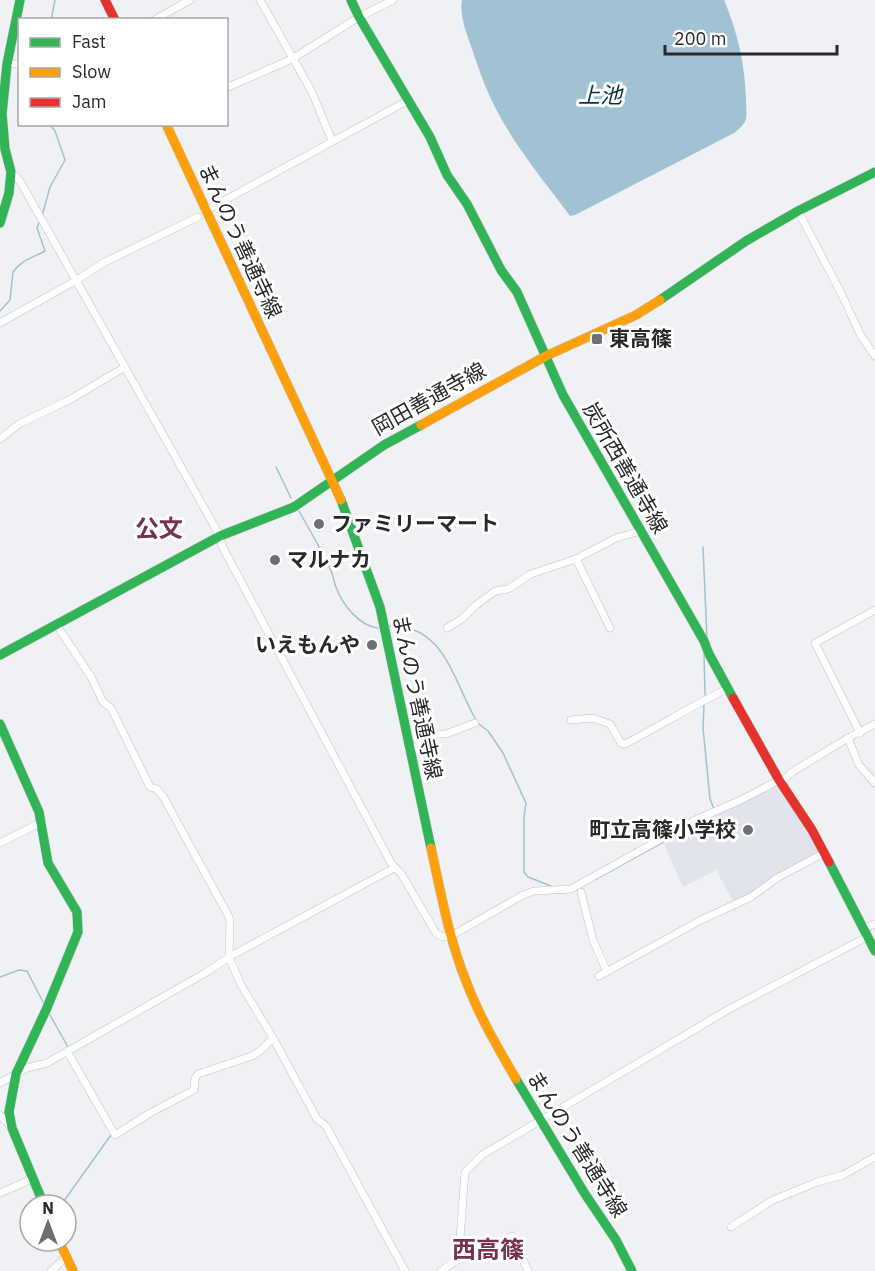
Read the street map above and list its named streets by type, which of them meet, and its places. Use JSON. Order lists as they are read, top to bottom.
{
  "streets": {
    "main road": ["まんのう善通寺線", "岡田善通寺線", "炭所西善通寺線"]
  },
  "crossings": [
    ["まんのう善通寺線", "岡田善通寺線"],
    ["岡田善通寺線", "炭所西善通寺線"]
  ],
  "districts": ["公文", "西高篠"],
  "water": ["上池"],
  "places": {
    "transit": ["東高篠"],
    "other": [
      "ファミリーマート",
      "マルナカ",
      "いえもんや",
      "町立高篠小学校"
    ]
  },
  "legend": ["Fast", "Slow", "Jam"],
  "scale_bar": "200 m",
  "north": "top"
}
